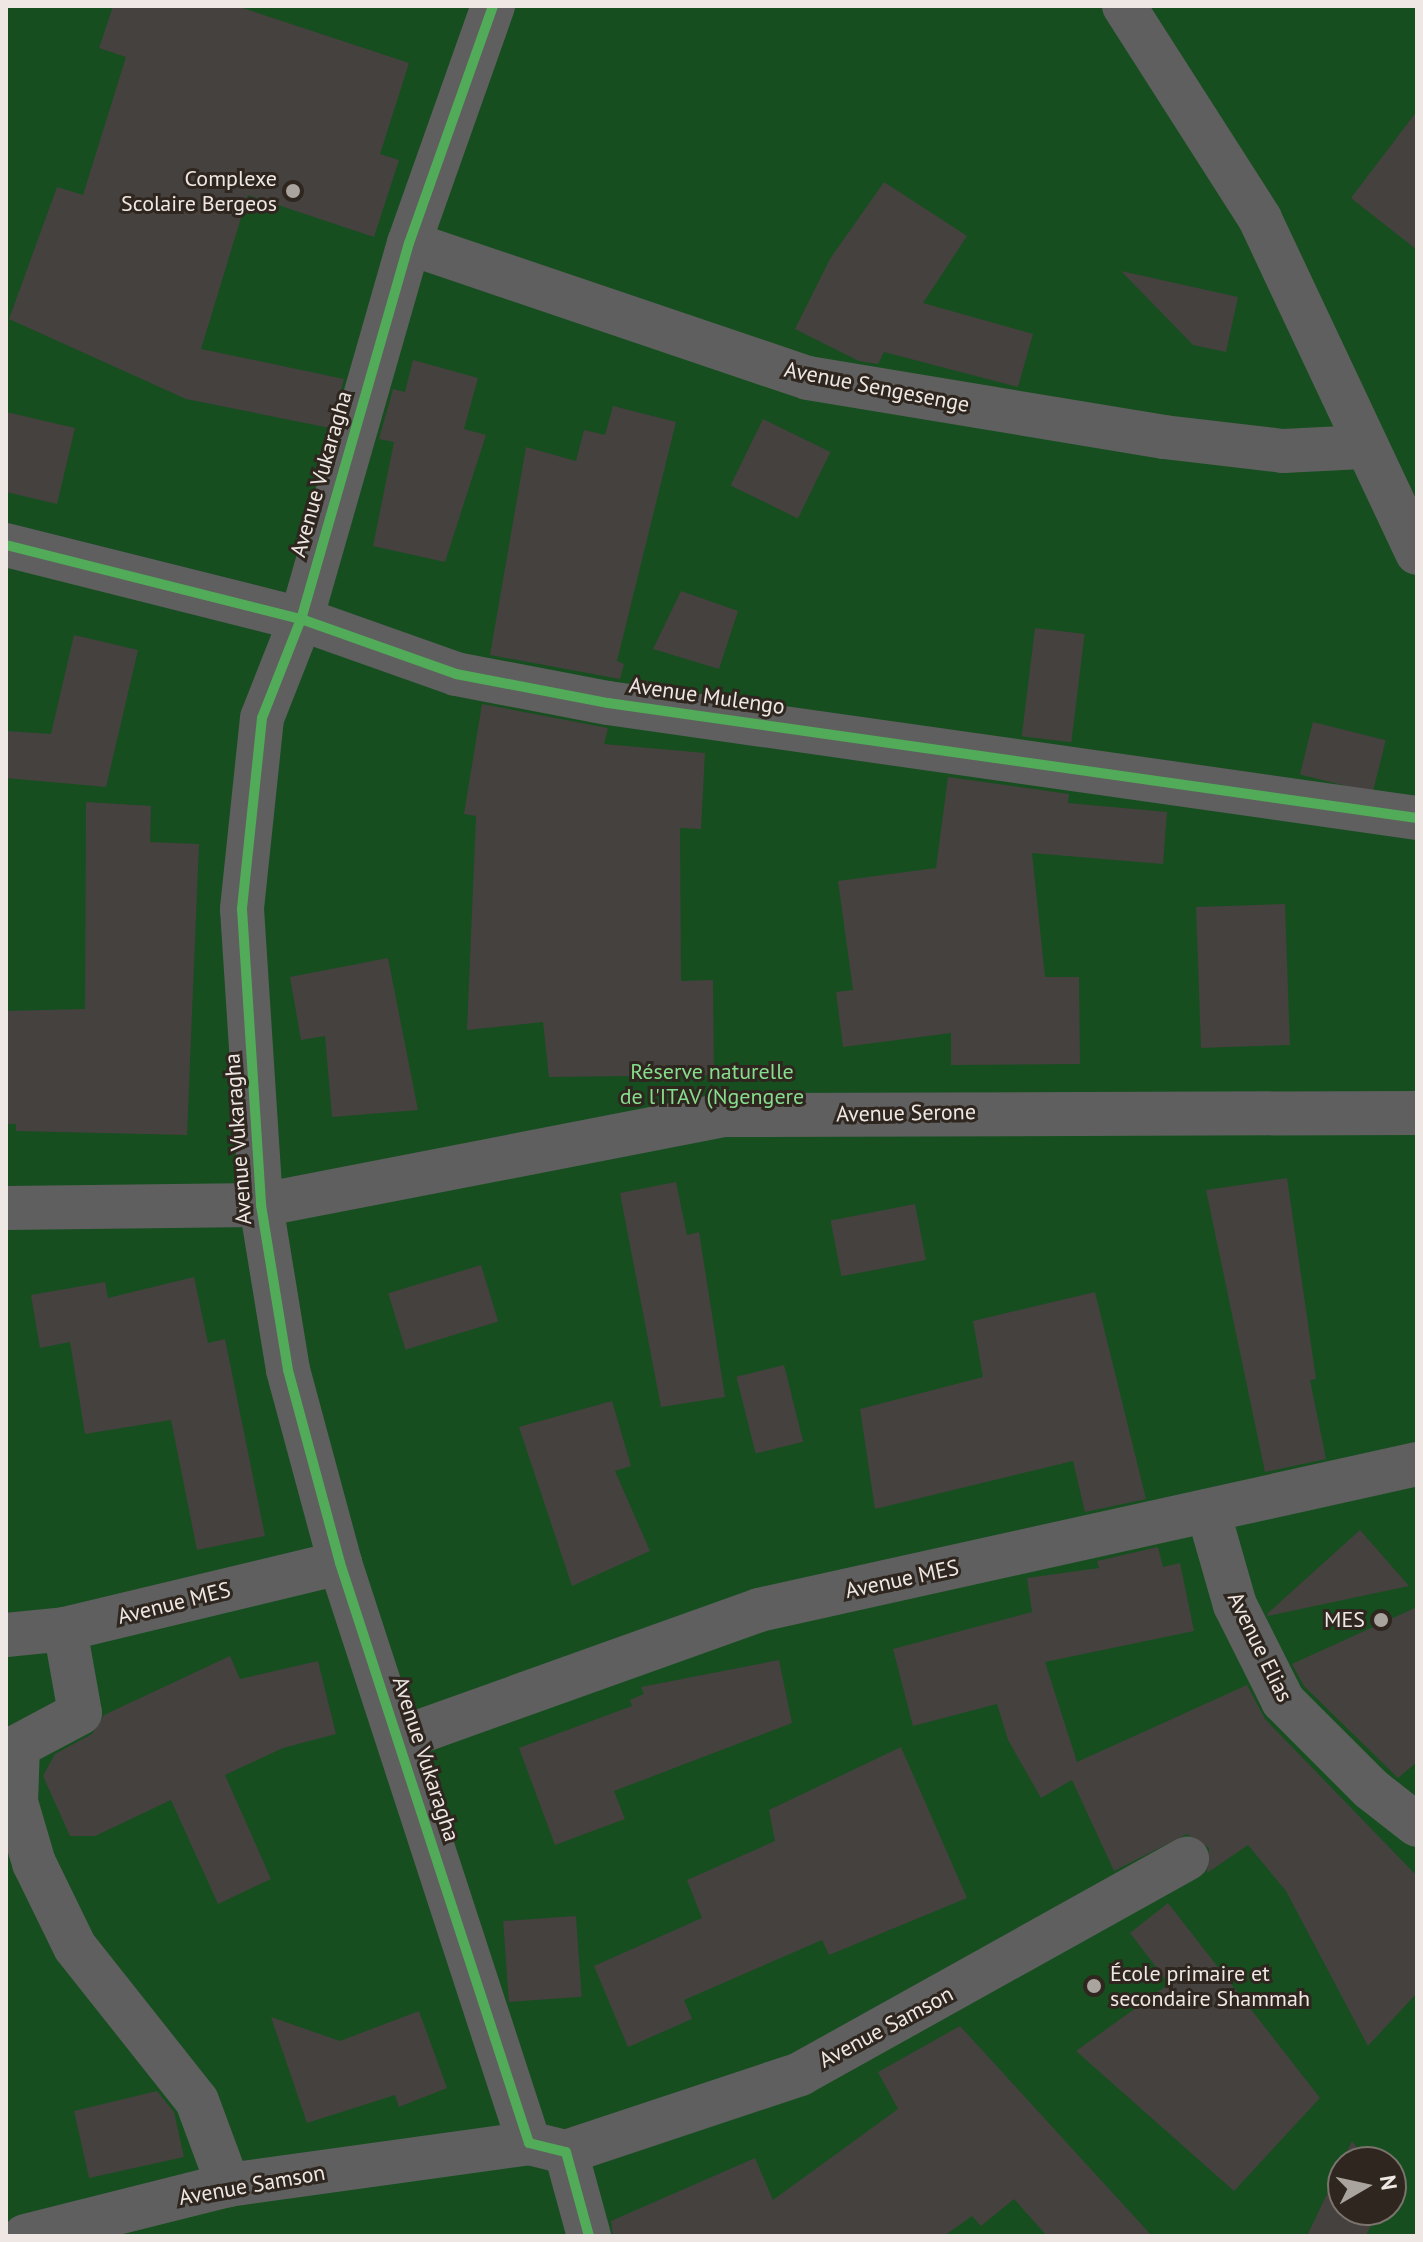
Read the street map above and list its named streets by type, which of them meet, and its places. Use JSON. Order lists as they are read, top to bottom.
{
  "streets": {
    "street": [
      "Avenue Sengesenge",
      "Avenue Vukaragha",
      "Avenue Mulengo",
      "Avenue Serone",
      "Avenue MES",
      "Avenue Elias",
      "Avenue Samson"
    ]
  },
  "crossings": [
    ["Avenue Sengesenge", "Avenue Vukaragha"],
    ["Avenue Vukaragha", "Avenue Mulengo"],
    ["Avenue Vukaragha", "Avenue Serone"],
    ["Avenue Vukaragha", "Avenue MES"],
    ["Avenue Vukaragha", "Avenue Samson"],
    ["Avenue MES", "Avenue Elias"]
  ],
  "parks": ["Réserve naturelle de l'ITAV (Ngengere"],
  "places": ["Complexe Scolaire Bergeos", "MES", "École primaire et secondaire Shammah"],
  "north": "right"
}
